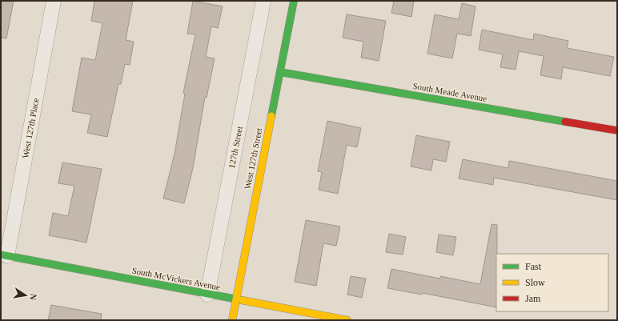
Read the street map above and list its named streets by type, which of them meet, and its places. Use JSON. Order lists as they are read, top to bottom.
{
  "streets": {
    "street": [
      "South Meade Avenue",
      "West 127th Place",
      "127th Street",
      "West 127th Street",
      "South McVickers Avenue"
    ]
  },
  "crossings": [
    ["South Meade Avenue", "West 127th Street"],
    ["West 127th Place", "South McVickers Avenue"],
    ["127th Street", "South McVickers Avenue"],
    ["West 127th Street", "South McVickers Avenue"]
  ],
  "legend": ["Fast", "Slow", "Jam"],
  "north": "right"
}
